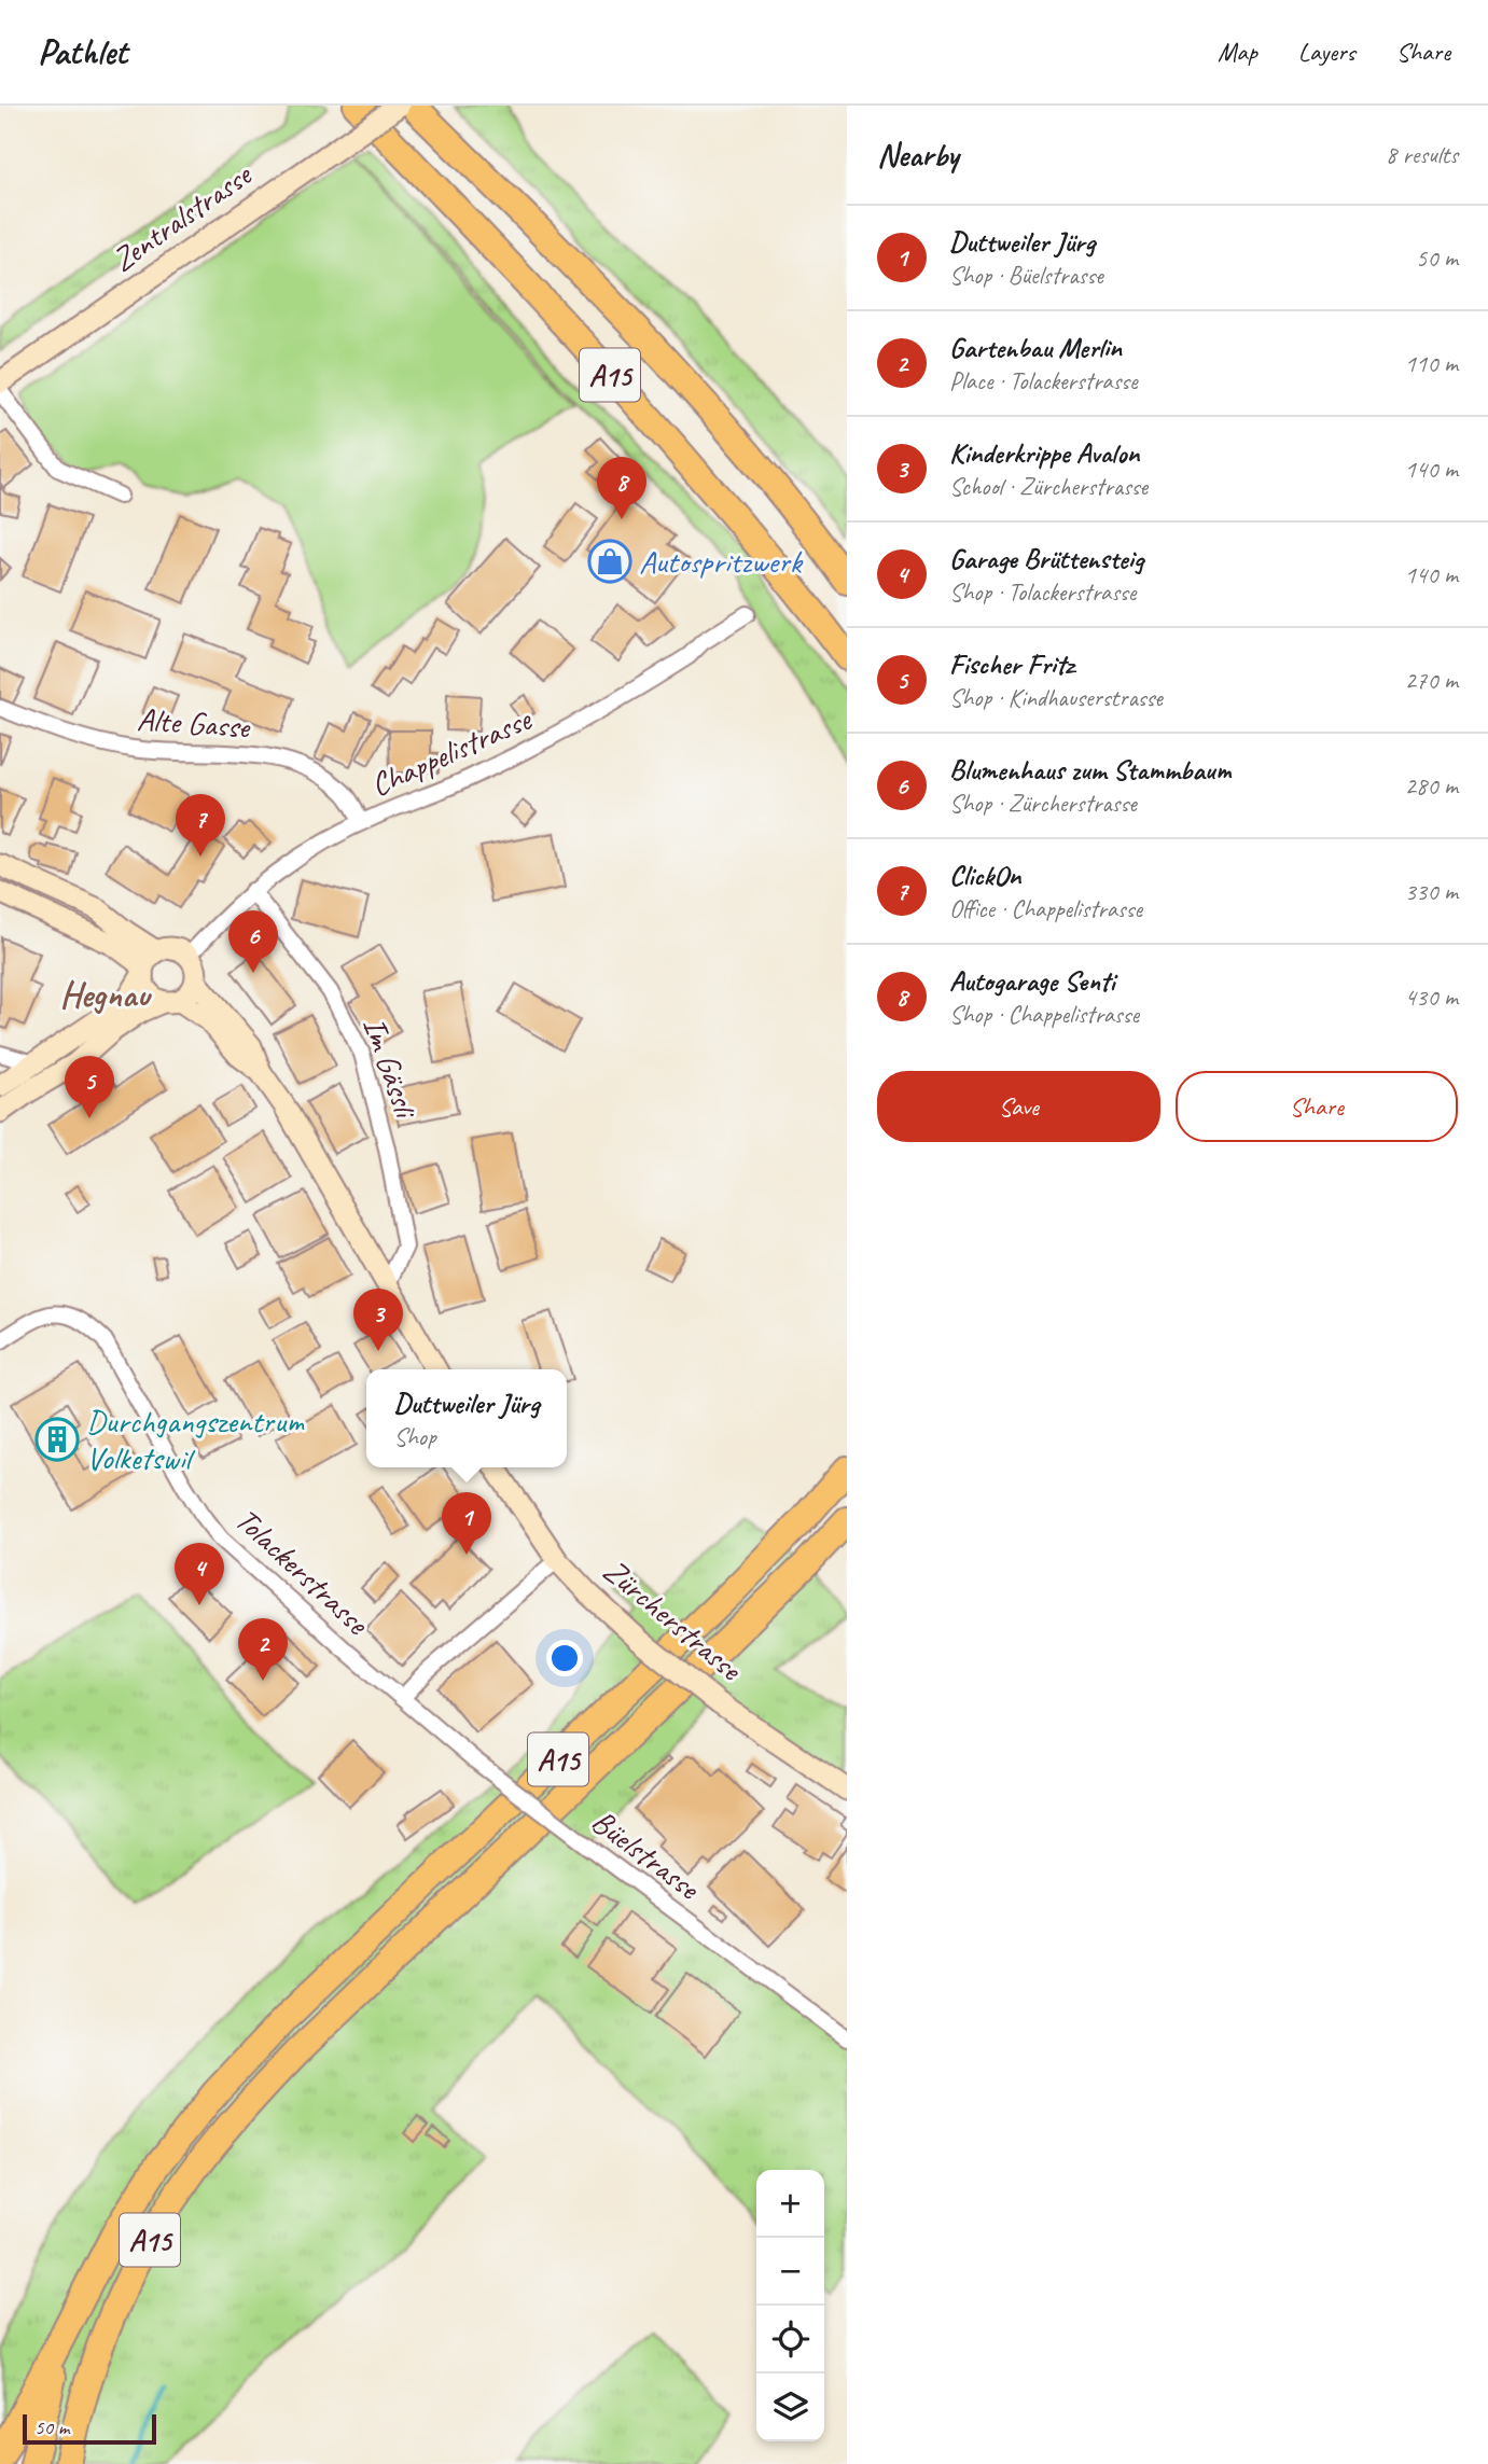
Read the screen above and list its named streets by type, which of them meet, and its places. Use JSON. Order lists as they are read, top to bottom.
{
  "streets": {
    "highway": ["A15"],
    "main road": ["Zentralstrasse", "Zürcherstrasse"],
    "street": [
      "Alte Gasse",
      "Chappelistrasse",
      "Im Gässli",
      "Tolackerstrasse",
      "Büelstrasse"
    ]
  },
  "crossings": [
    ["Alte Gasse", "Chappelistrasse"],
    ["Chappelistrasse", "Im Gässli"],
    ["Tolackerstrasse", "Büelstrasse"]
  ],
  "districts": ["Hegnau"],
  "places": {
    "shop": ["Autospritzwerk"],
    "building": ["Durchgangszentrum Volketswil"]
  },
  "scale_bar": "50 m",
  "page": {
    "header": "Pathlet",
    "nav": ["Map", "Layers", "Share"],
    "heading": ["Nearby", "8 results"],
    "list": [
      {
        "mark": "1",
        "name": "Duttweiler Jürg",
        "note": "Shop · Büelstrasse",
        "value": "50 m"
      },
      {
        "mark": "2",
        "name": "Gartenbau Merlin",
        "note": "Place · Tolackerstrasse",
        "value": "110 m"
      },
      {
        "mark": "3",
        "name": "Kinderkrippe Avalon",
        "note": "School · Zürcherstrasse",
        "value": "140 m"
      },
      {
        "mark": "4",
        "name": "Garage Brüttensteig",
        "note": "Shop · Tolackerstrasse",
        "value": "140 m"
      },
      {
        "mark": "5",
        "name": "Fischer Fritz",
        "note": "Shop · Kindhauserstrasse",
        "value": "270 m"
      },
      {
        "mark": "6",
        "name": "Blumenhaus zum Stammbaum",
        "note": "Shop · Zürcherstrasse",
        "value": "280 m"
      },
      {
        "mark": "7",
        "name": "ClickOn",
        "note": "Office · Chappelistrasse",
        "value": "330 m"
      },
      {
        "mark": "8",
        "name": "Autogarage Senti",
        "note": "Shop · Chappelistrasse",
        "value": "430 m"
      }
    ],
    "pins": [
      "8",
      "7",
      "6",
      "5",
      "3",
      "1",
      "4",
      "2"
    ],
    "buttons": ["Save", "Share"],
    "popup": ["Duttweiler Jürg", "Shop"],
    "map_buttons": ["+", "−"],
    "scale": "50 m"
  }
}
